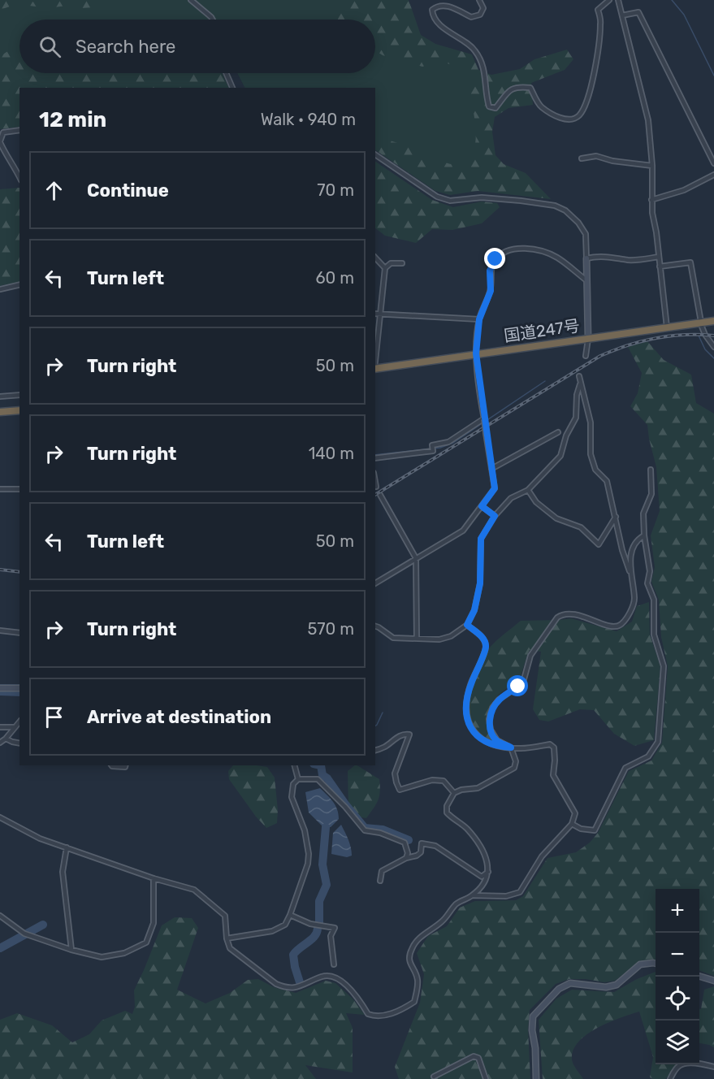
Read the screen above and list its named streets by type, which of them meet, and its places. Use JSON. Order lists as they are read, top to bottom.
{
  "streets": {
    "highway": ["国道247号"]
  },
  "page": {
    "search": "Search here",
    "heading": ["12 min", "Walk · 940 m"],
    "list": [
      ["Continue", "70 m"],
      ["Turn left", "60 m"],
      ["Turn right", "50 m"],
      ["Turn right", "140 m"],
      ["Turn left", "50 m"],
      ["Turn right", "570 m"],
      "Arrive at destination"
    ],
    "map_buttons": ["+", "−"]
  }
}
